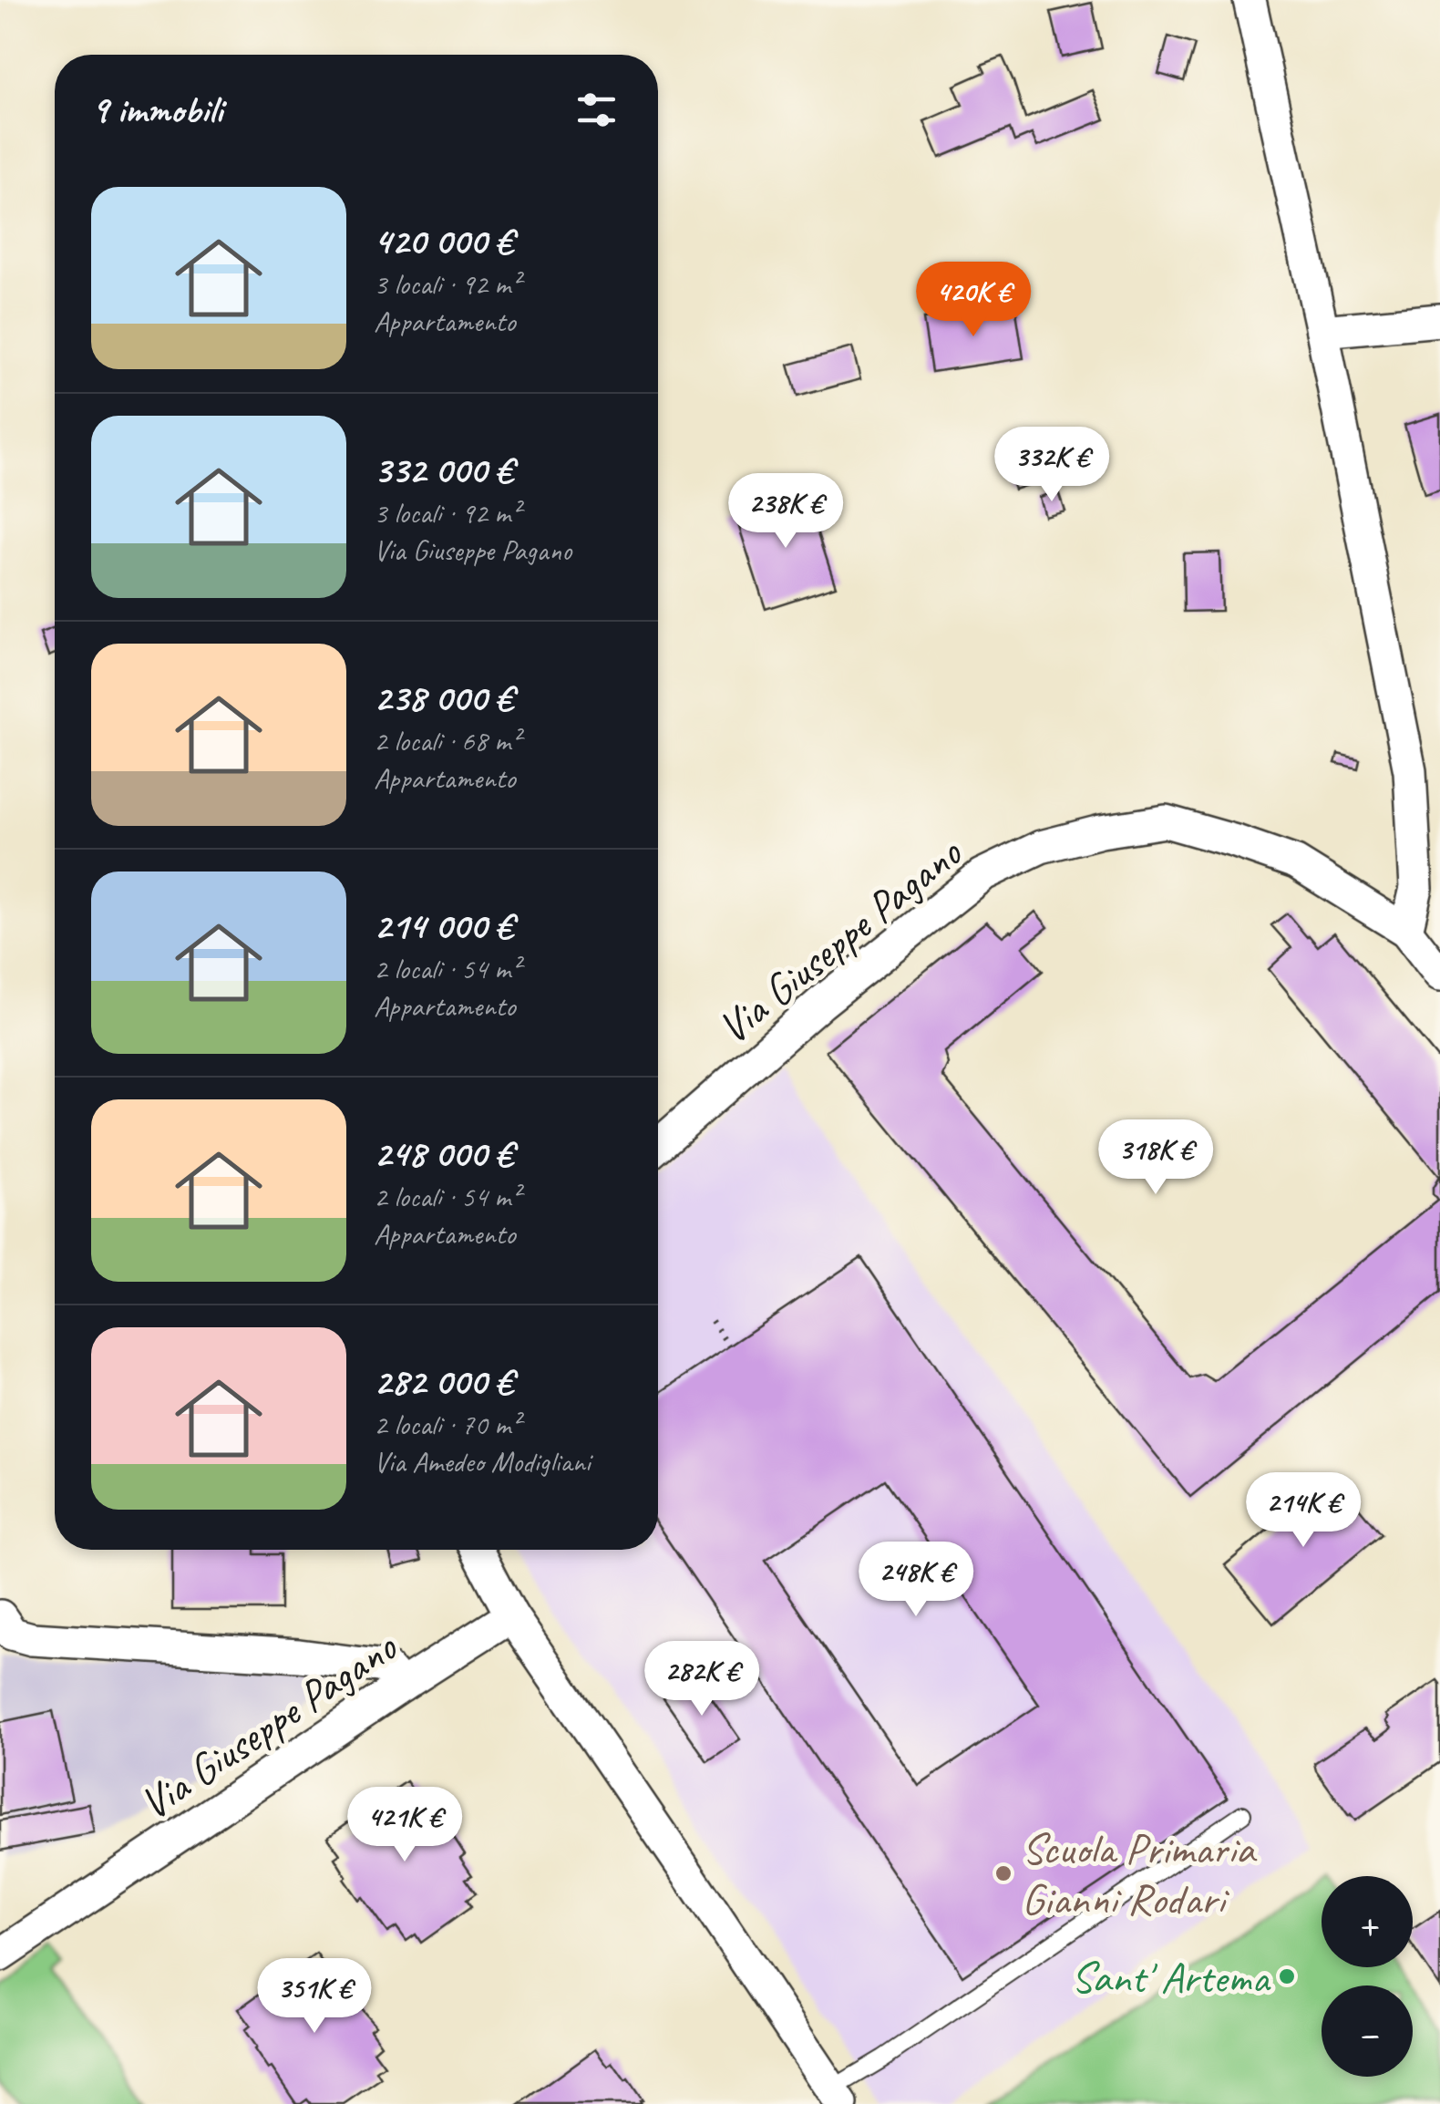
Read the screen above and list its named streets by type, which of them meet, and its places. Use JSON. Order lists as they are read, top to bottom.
{
  "streets": {
    "street": ["Via Giuseppe Pagano"]
  },
  "places": ["Scuola Primaria Gianni Rodari", "Sant' Artema"],
  "page": {
    "heading": "9 immobili",
    "list": [
      {
        "name": "420 000 €",
        "note": "3 locali · 92 m² · Appartamento"
      },
      {
        "name": "332 000 €",
        "note": "3 locali · 92 m² · Via Giuseppe Pagano"
      },
      {
        "name": "238 000 €",
        "note": "2 locali · 68 m² · Appartamento"
      },
      {
        "name": "214 000 €",
        "note": "2 locali · 54 m² · Appartamento"
      },
      {
        "name": "248 000 €",
        "note": "2 locali · 54 m² · Appartamento"
      },
      {
        "name": "282 000 €",
        "note": "2 locali · 70 m² · Via Amedeo Modigliani"
      }
    ],
    "price": [
      "420K €",
      "332K €",
      "238K €",
      "318K €",
      "214K €",
      "248K €",
      "282K €",
      "421K €",
      "351K €"
    ],
    "map_buttons": ["+", "−"]
  }
}
